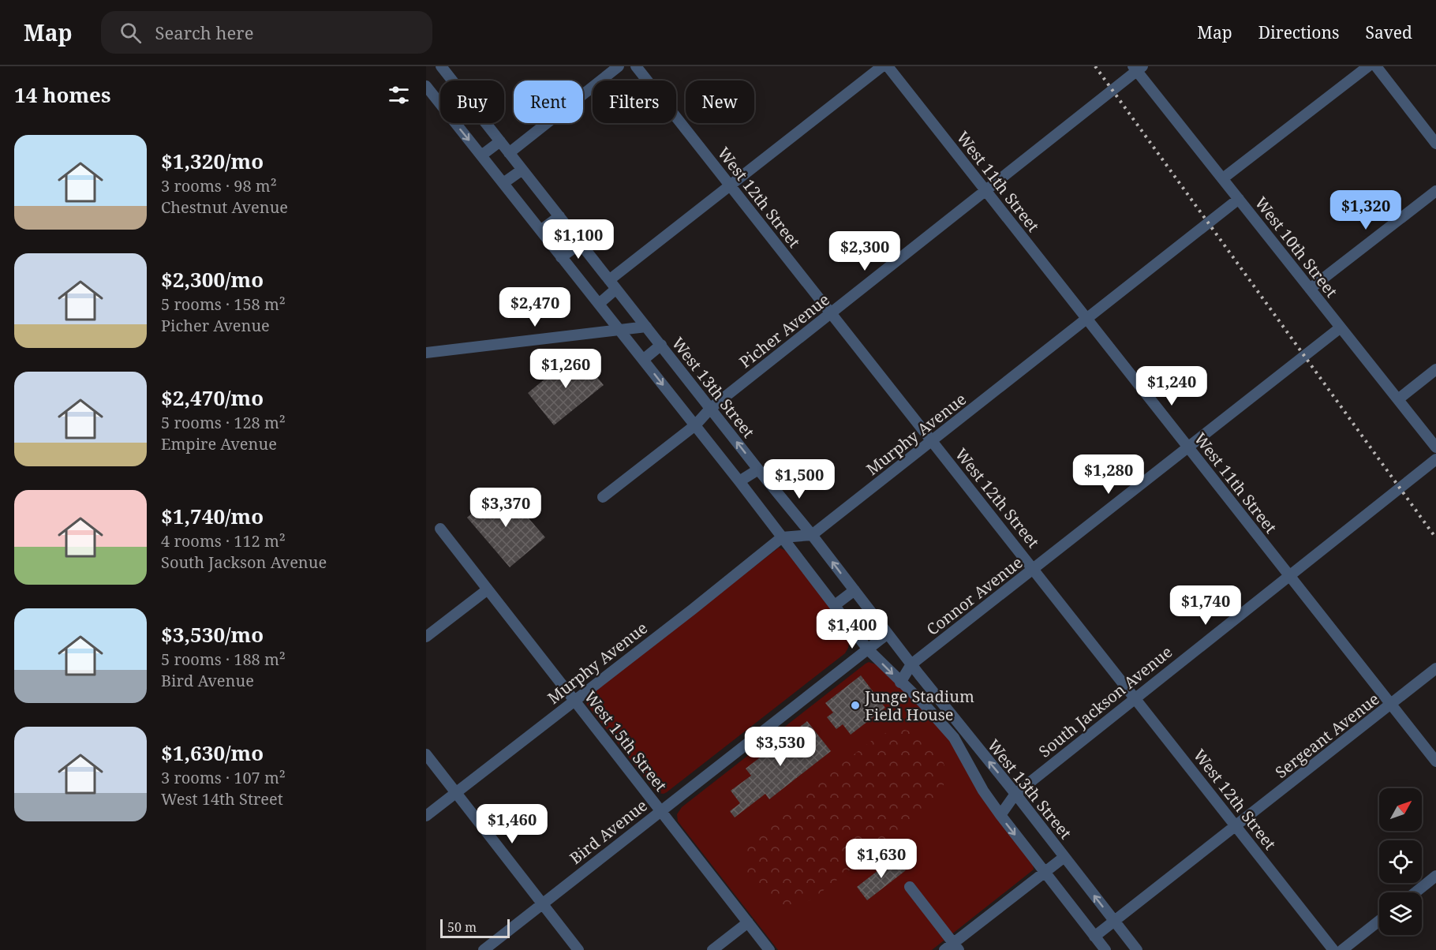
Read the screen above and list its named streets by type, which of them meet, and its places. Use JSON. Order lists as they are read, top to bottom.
{
  "streets": {
    "street": [
      "West 11th Street",
      "West 12th Street",
      "West 10th Street",
      "Picher Avenue",
      "West 13th Street",
      "Murphy Avenue",
      "Connor Avenue",
      "South Jackson Avenue",
      "Sergeant Avenue",
      "West 15th Street",
      "Bird Avenue"
    ]
  },
  "crossings": [
    ["West 11th Street", "Picher Avenue"],
    ["West 11th Street", "Murphy Avenue"],
    ["West 11th Street", "Connor Avenue"],
    ["West 11th Street", "South Jackson Avenue"],
    ["West 11th Street", "Sergeant Avenue"],
    ["West 12th Street", "Picher Avenue"],
    ["West 12th Street", "Murphy Avenue"],
    ["West 12th Street", "Connor Avenue"],
    ["West 12th Street", "South Jackson Avenue"],
    ["West 12th Street", "Sergeant Avenue"],
    ["West 10th Street", "Picher Avenue"],
    ["West 10th Street", "Murphy Avenue"],
    ["West 10th Street", "Connor Avenue"],
    ["Picher Avenue", "West 13th Street"],
    ["West 13th Street", "Murphy Avenue"],
    ["West 13th Street", "Connor Avenue"],
    ["West 13th Street", "South Jackson Avenue"],
    ["West 13th Street", "Sergeant Avenue"],
    ["West 13th Street", "Bird Avenue"],
    ["Murphy Avenue", "West 15th Street"],
    ["West 15th Street", "Bird Avenue"]
  ],
  "places": ["Junge Stadium Field House"],
  "scale_bar": "50 m",
  "north": "top right",
  "page": {
    "header": "Map",
    "search": "Search here",
    "nav": ["Map", "Directions", "Saved"],
    "heading": "14 homes",
    "chip": [
      "Buy",
      "Rent",
      "Filters",
      "New"
    ],
    "list": [
      {
        "name": "$1,320/mo",
        "note": "3 rooms · 98 m² · Chestnut Avenue"
      },
      {
        "name": "$2,300/mo",
        "note": "5 rooms · 158 m² · Picher Avenue"
      },
      {
        "name": "$2,470/mo",
        "note": "5 rooms · 128 m² · Empire Avenue"
      },
      {
        "name": "$1,740/mo",
        "note": "4 rooms · 112 m² · South Jackson Avenue"
      },
      {
        "name": "$3,530/mo",
        "note": "5 rooms · 188 m² · Bird Avenue"
      },
      {
        "name": "$1,630/mo",
        "note": "3 rooms · 107 m² · West 14th Street"
      }
    ],
    "price": [
      "$1,320",
      "$1,100",
      "$2,300",
      "$2,470",
      "$1,260",
      "$1,240",
      "$1,280",
      "$1,500",
      "$3,370",
      "$1,740",
      "$1,400",
      "$3,530",
      "$1,460",
      "$1,630"
    ],
    "scale": "50 m"
  }
}
